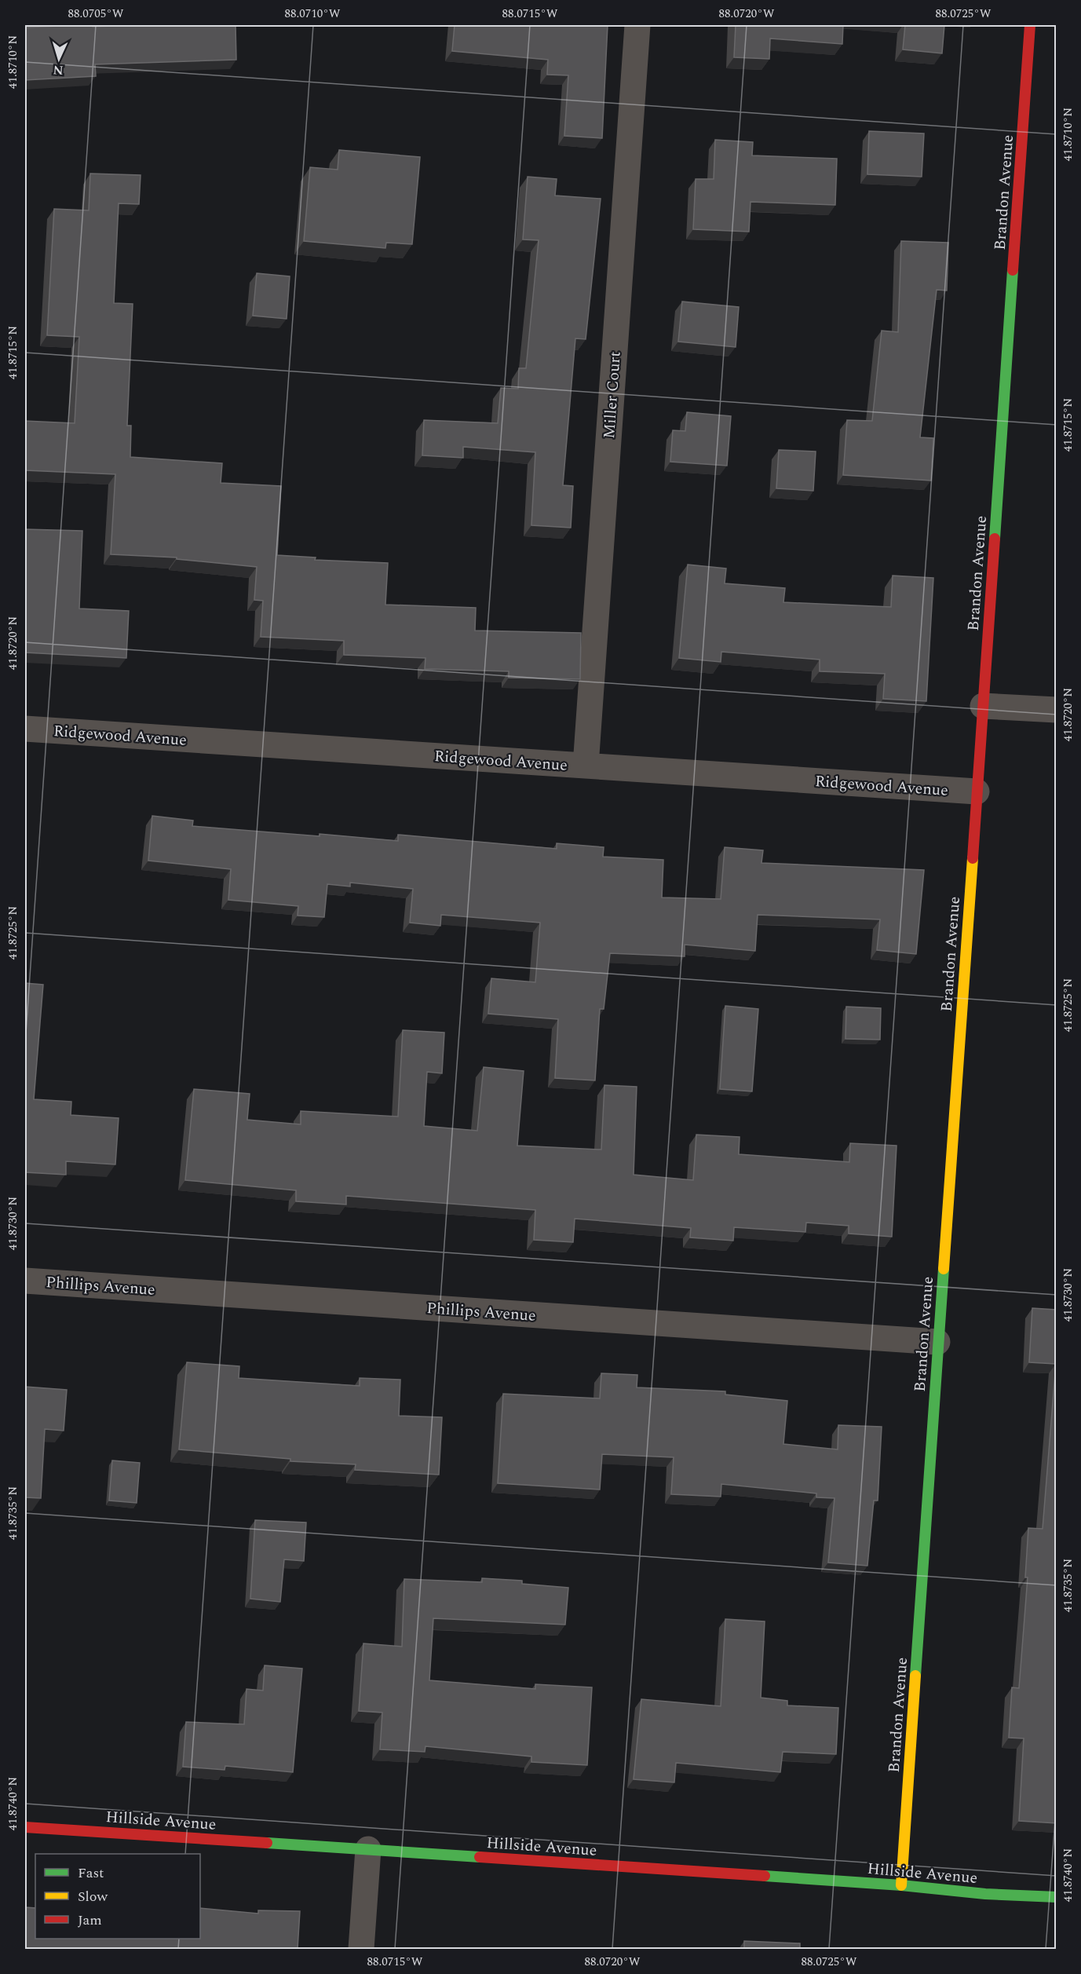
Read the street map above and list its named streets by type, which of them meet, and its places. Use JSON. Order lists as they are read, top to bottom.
{
  "streets": {
    "street": [
      "Brandon Avenue",
      "Miller Court",
      "Ridgewood Avenue",
      "Phillips Avenue",
      "Hillside Avenue"
    ]
  },
  "crossings": [
    ["Brandon Avenue", "Ridgewood Avenue"],
    ["Brandon Avenue", "Phillips Avenue"],
    ["Brandon Avenue", "Hillside Avenue"],
    ["Miller Court", "Ridgewood Avenue"]
  ],
  "legend": ["Fast", "Slow", "Jam"],
  "north": "bottom",
  "coordinates": [
    "88.0705°W",
    "88.0710°W",
    "88.0715°W",
    "88.0720°W",
    "88.0725°W",
    "41.8710°N",
    "41.8715°N",
    "41.8720°N",
    "41.8725°N",
    "41.8730°N",
    "41.8735°N",
    "41.8740°N"
  ]
}
